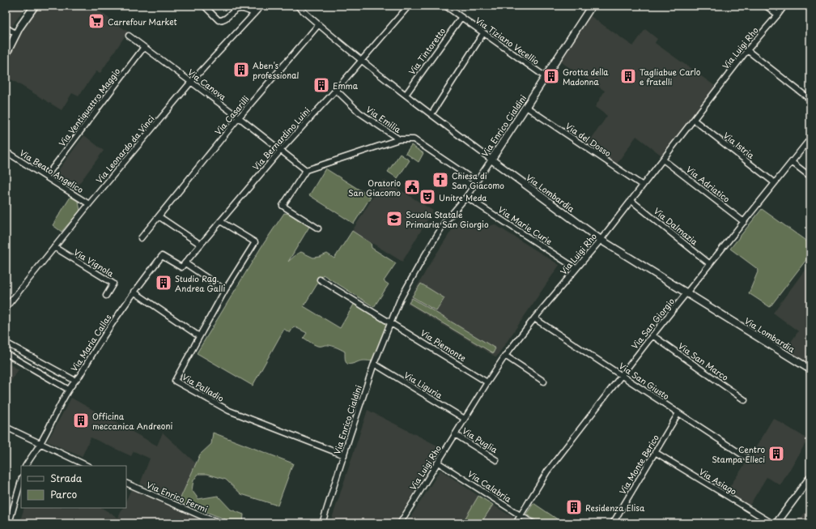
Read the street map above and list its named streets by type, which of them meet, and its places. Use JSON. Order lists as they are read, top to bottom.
{
  "streets": {
    "street": [
      "Via Tiziano Vecellio",
      "Via Luigi Rho",
      "Via Tintoretto",
      "Via Canova",
      "Via Ventiquattro Maggio",
      "Via Casarilli",
      "Via Emilia",
      "Via Enrico Cialdini",
      "Via Bernardino Luini",
      "Via del Dosso",
      "Via Istria",
      "Via Leonardo da Vinci",
      "Via Beato Angelico",
      "Via Adriatico",
      "Via Lombardia",
      "Via Marie Curie",
      "Via Dalmazia",
      "Via Vignola",
      "Via San Giorgio",
      "Via Maria Callas",
      "Via Piemonte",
      "Via San Marco",
      "Via San Giusto",
      "Via Liguria",
      "Via Palladio",
      "Via Puglia",
      "Via Monte Berico",
      "Via Asiago",
      "Via Calabria",
      "Via Enrico Fermi"
    ]
  },
  "crossings": [
    ["Via Tiziano Vecellio", "Via Tintoretto"],
    ["Via Tiziano Vecellio", "Via Enrico Cialdini"],
    ["Via Luigi Rho", "Via del Dosso"],
    ["Via Luigi Rho", "Via Istria"],
    ["Via Luigi Rho", "Via Adriatico"],
    ["Via Luigi Rho", "Via Lombardia"],
    ["Via Luigi Rho", "Via Marie Curie"],
    ["Via Luigi Rho", "Via Dalmazia"],
    ["Via Luigi Rho", "Via Piemonte"],
    ["Via Luigi Rho", "Via San Giusto"],
    ["Via Luigi Rho", "Via Liguria"],
    ["Via Luigi Rho", "Via Puglia"],
    ["Via Luigi Rho", "Via Calabria"],
    ["Via Tintoretto", "Via Lombardia"],
    ["Via Canova", "Via Ventiquattro Maggio"],
    ["Via Canova", "Via Casarilli"],
    ["Via Canova", "Via Bernardino Luini"],
    ["Via Canova", "Via Leonardo da Vinci"],
    ["Via Ventiquattro Maggio", "Via Beato Angelico"],
    ["Via Casarilli", "Via Lombardia"],
    ["Via Emilia", "Via Enrico Cialdini"],
    ["Via Emilia", "Via Bernardino Luini"],
    ["Via Enrico Cialdini", "Via del Dosso"],
    ["Via Enrico Cialdini", "Via Lombardia"],
    ["Via Enrico Cialdini", "Via Marie Curie"],
    ["Via Enrico Cialdini", "Via Piemonte"],
    ["Via Enrico Cialdini", "Via Liguria"],
    ["Via Enrico Cialdini", "Via Palladio"],
    ["Via Bernardino Luini", "Via Lombardia"],
    ["Via Bernardino Luini", "Via Maria Callas"],
    ["Via Istria", "Via San Giorgio"],
    ["Via Leonardo da Vinci", "Via Beato Angelico"],
    ["Via Leonardo da Vinci", "Via Vignola"],
    ["Via Adriatico", "Via San Giorgio"],
    ["Via Lombardia", "Via San Giorgio"],
    ["Via Dalmazia", "Via San Giorgio"],
    ["Via San Giorgio", "Via San Marco"],
    ["Via San Giorgio", "Via San Giusto"],
    ["Via San Giorgio", "Via Calabria"],
    ["Via San Giusto", "Via Monte Berico"],
    ["Via Monte Berico", "Via Asiago"]
  ],
  "places": {
    "supermarket": ["Carrefour Market"],
    "building": [
      "Aben's professional",
      "Grotta della Madonna",
      "Tagliabue Carlo e fratelli",
      "Emma",
      "Studio Rag. Andrea Galli",
      "Officina meccanica Andreoni",
      "Centro Stampa Elleci",
      "Residenza Elisa"
    ],
    "church": ["Chiesa di San Giacomo"],
    "public building": ["Oratorio San Giacomo"],
    "theatre": ["Unitre Meda"],
    "school or university": ["Scuola Statale Primaria San Giorgio"]
  },
  "legend": ["Strada", "Parco"]
}
